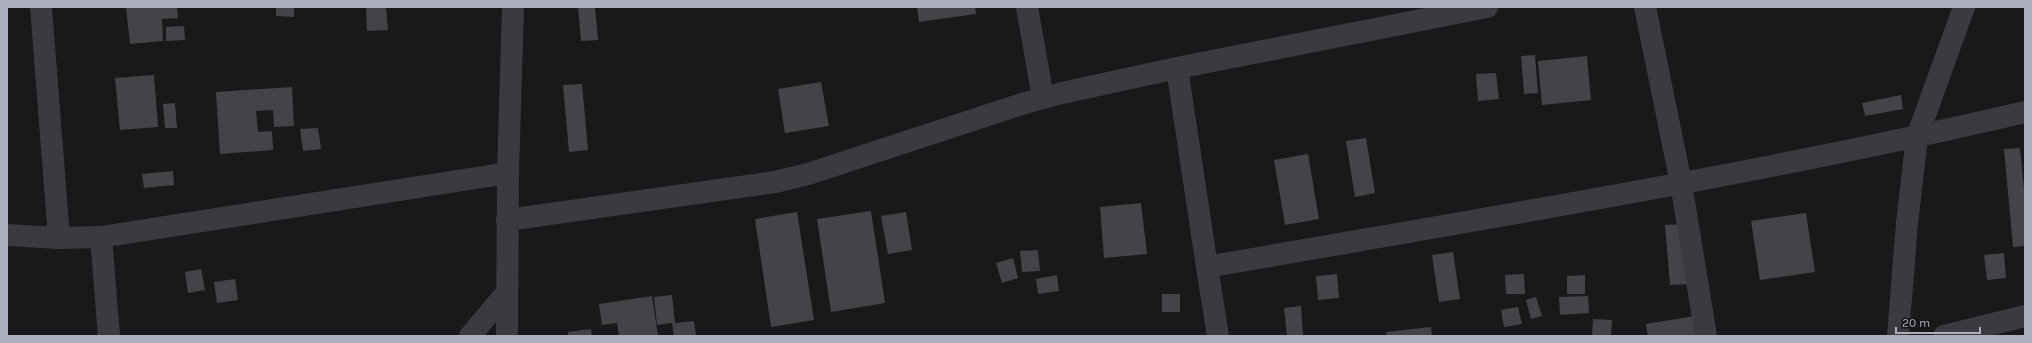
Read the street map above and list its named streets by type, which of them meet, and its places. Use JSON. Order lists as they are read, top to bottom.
{
  "scale_bar": "20 m"
}
